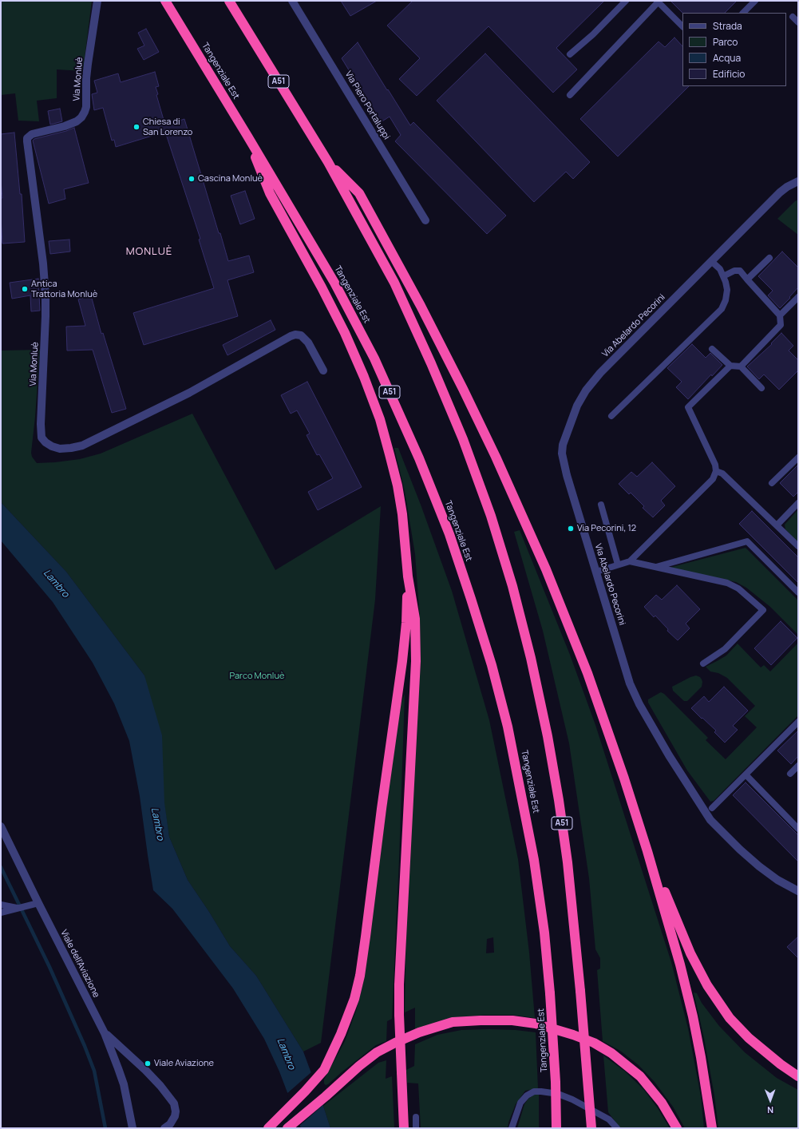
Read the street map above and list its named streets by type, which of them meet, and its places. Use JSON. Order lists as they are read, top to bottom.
{
  "streets": {
    "highway": ["Tangenziale Est", "A51"],
    "street": [
      "Via Monluè",
      "Via Piero Portaluppi",
      "Via Abelardo Pecorini",
      "Viale dell'Aviazione"
    ]
  },
  "districts": ["MONLUÈ"],
  "water": ["Lambro"],
  "parks": ["Parco Monluè"],
  "places": [
    "Chiesa di San Lorenzo",
    "Cascina Monluè",
    "Antica Trattoria Monluè",
    "Via Pecorini, 12",
    "Viale Aviazione"
  ],
  "legend": [
    "Strada",
    "Parco",
    "Acqua",
    "Edificio"
  ],
  "north": "bottom"
}
